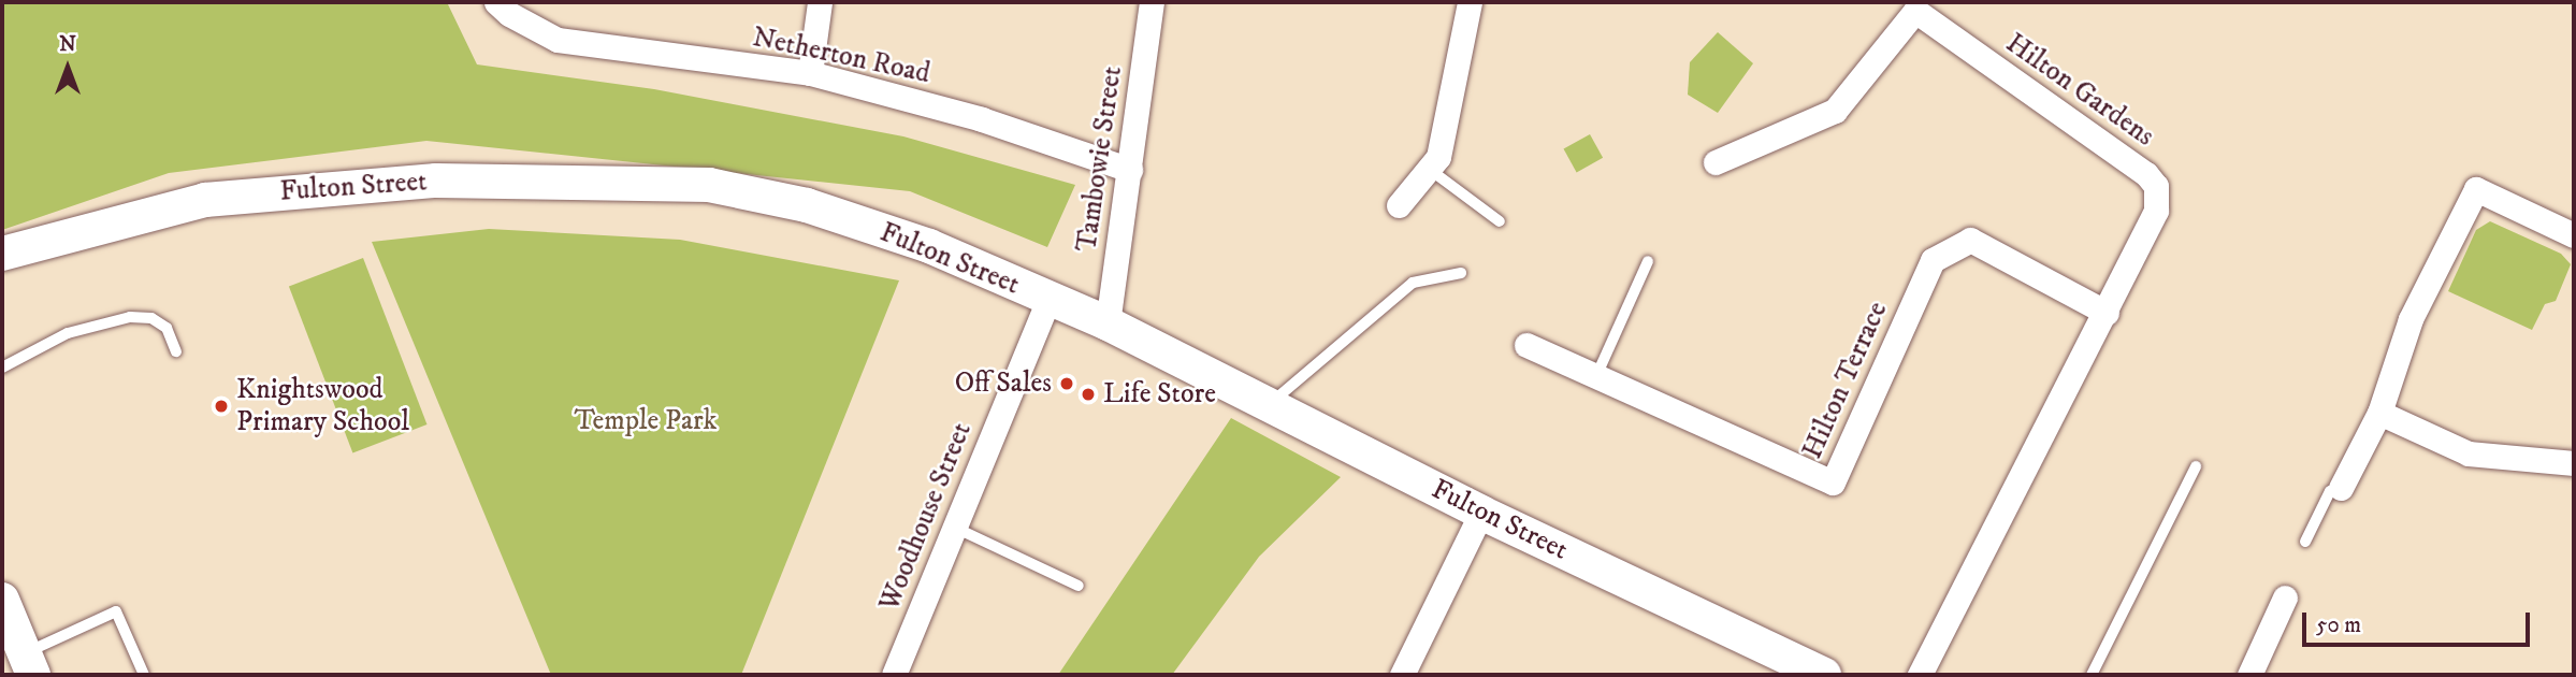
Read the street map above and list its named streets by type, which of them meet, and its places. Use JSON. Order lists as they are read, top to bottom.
{
  "streets": {
    "street": [
      "Netherton Road",
      "Hilton Gardens",
      "Tambowie Street",
      "Fulton Street",
      "Hilton Terrace",
      "Woodhouse Street"
    ]
  },
  "crossings": [
    ["Netherton Road", "Tambowie Street"],
    ["Hilton Gardens", "Hilton Terrace"],
    ["Tambowie Street", "Fulton Street"],
    ["Fulton Street", "Woodhouse Street"]
  ],
  "parks": ["Temple Park"],
  "places": ["Off Sales", "Life Store", "Knightswood Primary School"],
  "scale_bar": "50 m",
  "north": "top"
}
